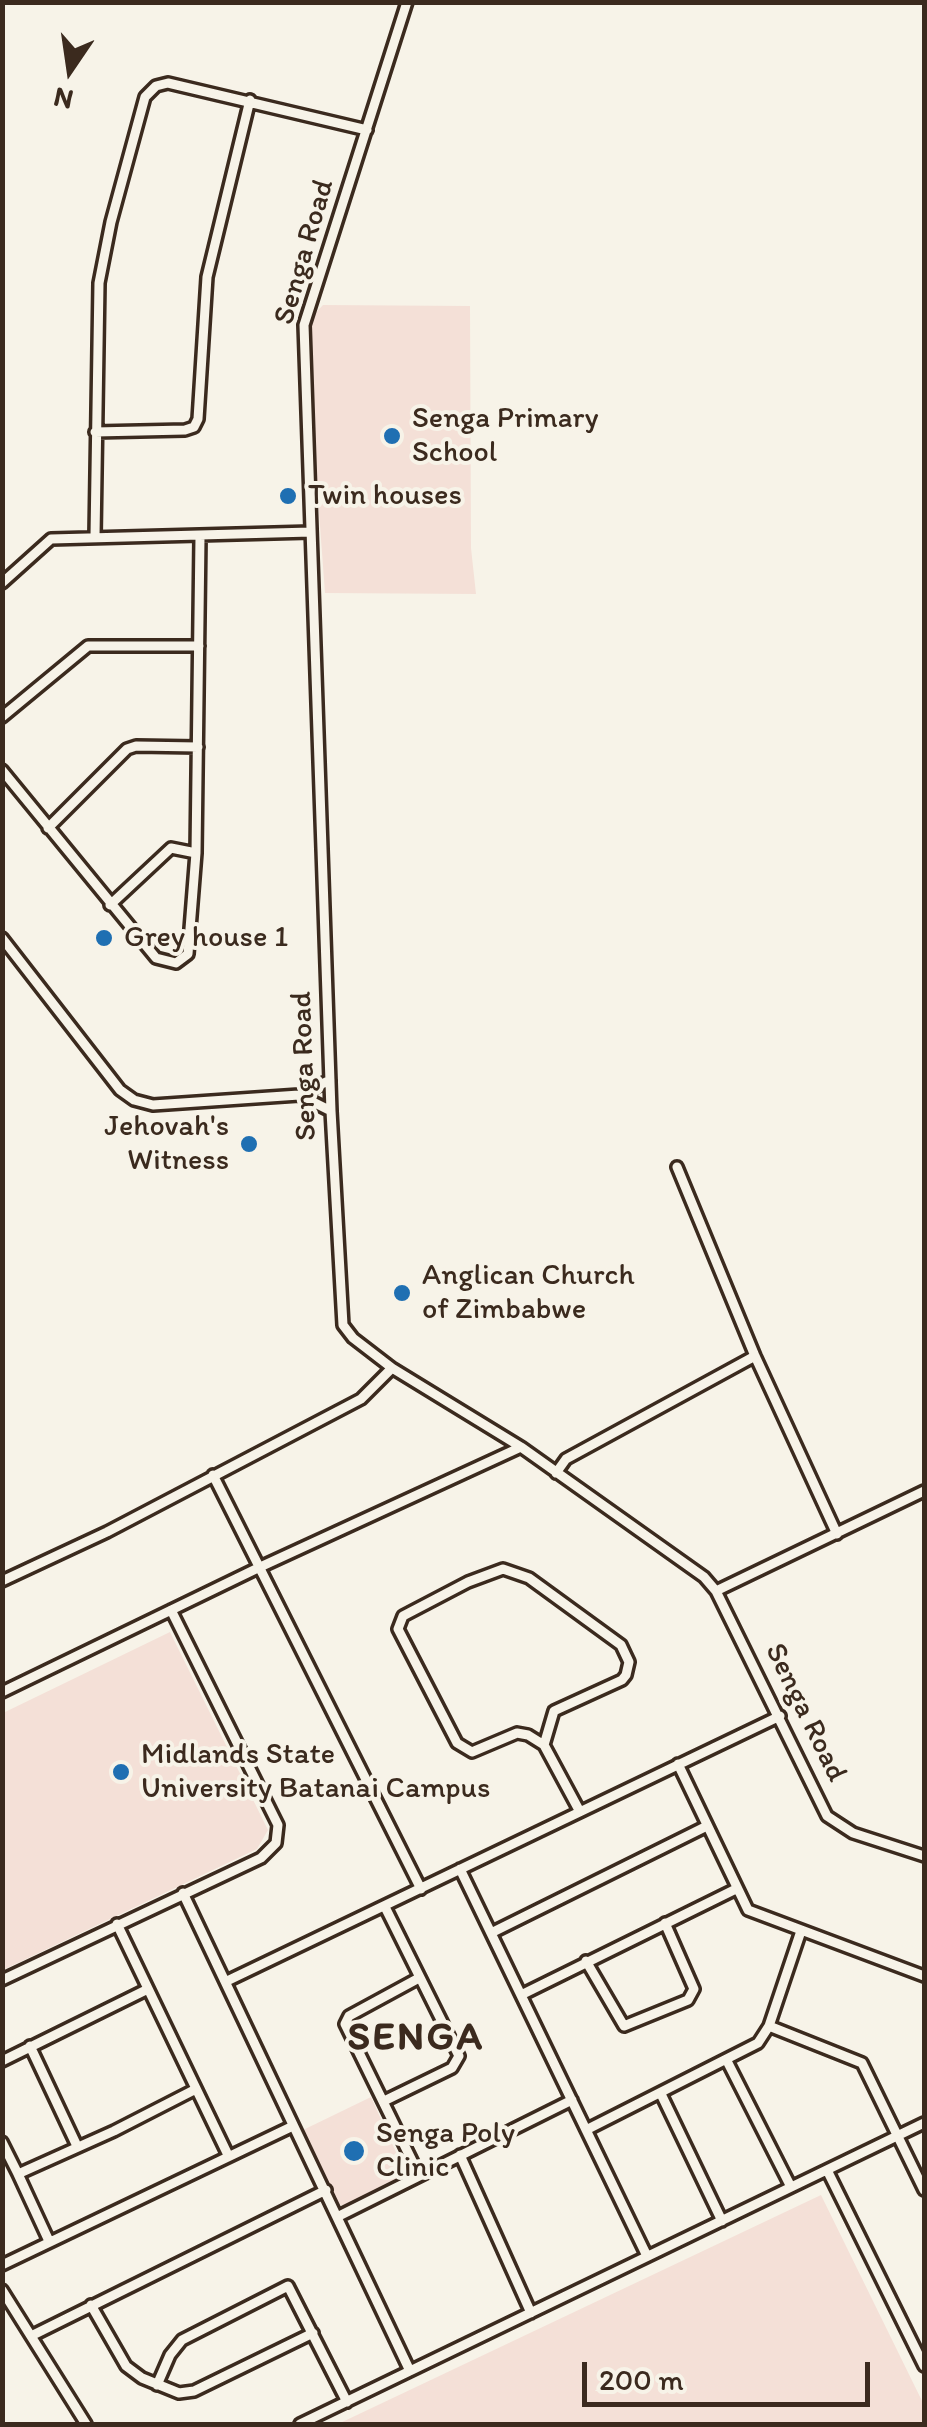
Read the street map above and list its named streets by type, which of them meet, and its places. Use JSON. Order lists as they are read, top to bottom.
{
  "streets": {
    "street": ["Senga Road"]
  },
  "districts": ["SENGA"],
  "places": [
    "Senga Primary School",
    "Twin houses",
    "Grey house 1",
    "Jehovah's Witness",
    "Anglican Church of Zimbabwe",
    "Midlands State University Batanai Campus",
    "Senga Poly Clinic"
  ],
  "scale_bar": "200 m",
  "north": "bottom"
}
